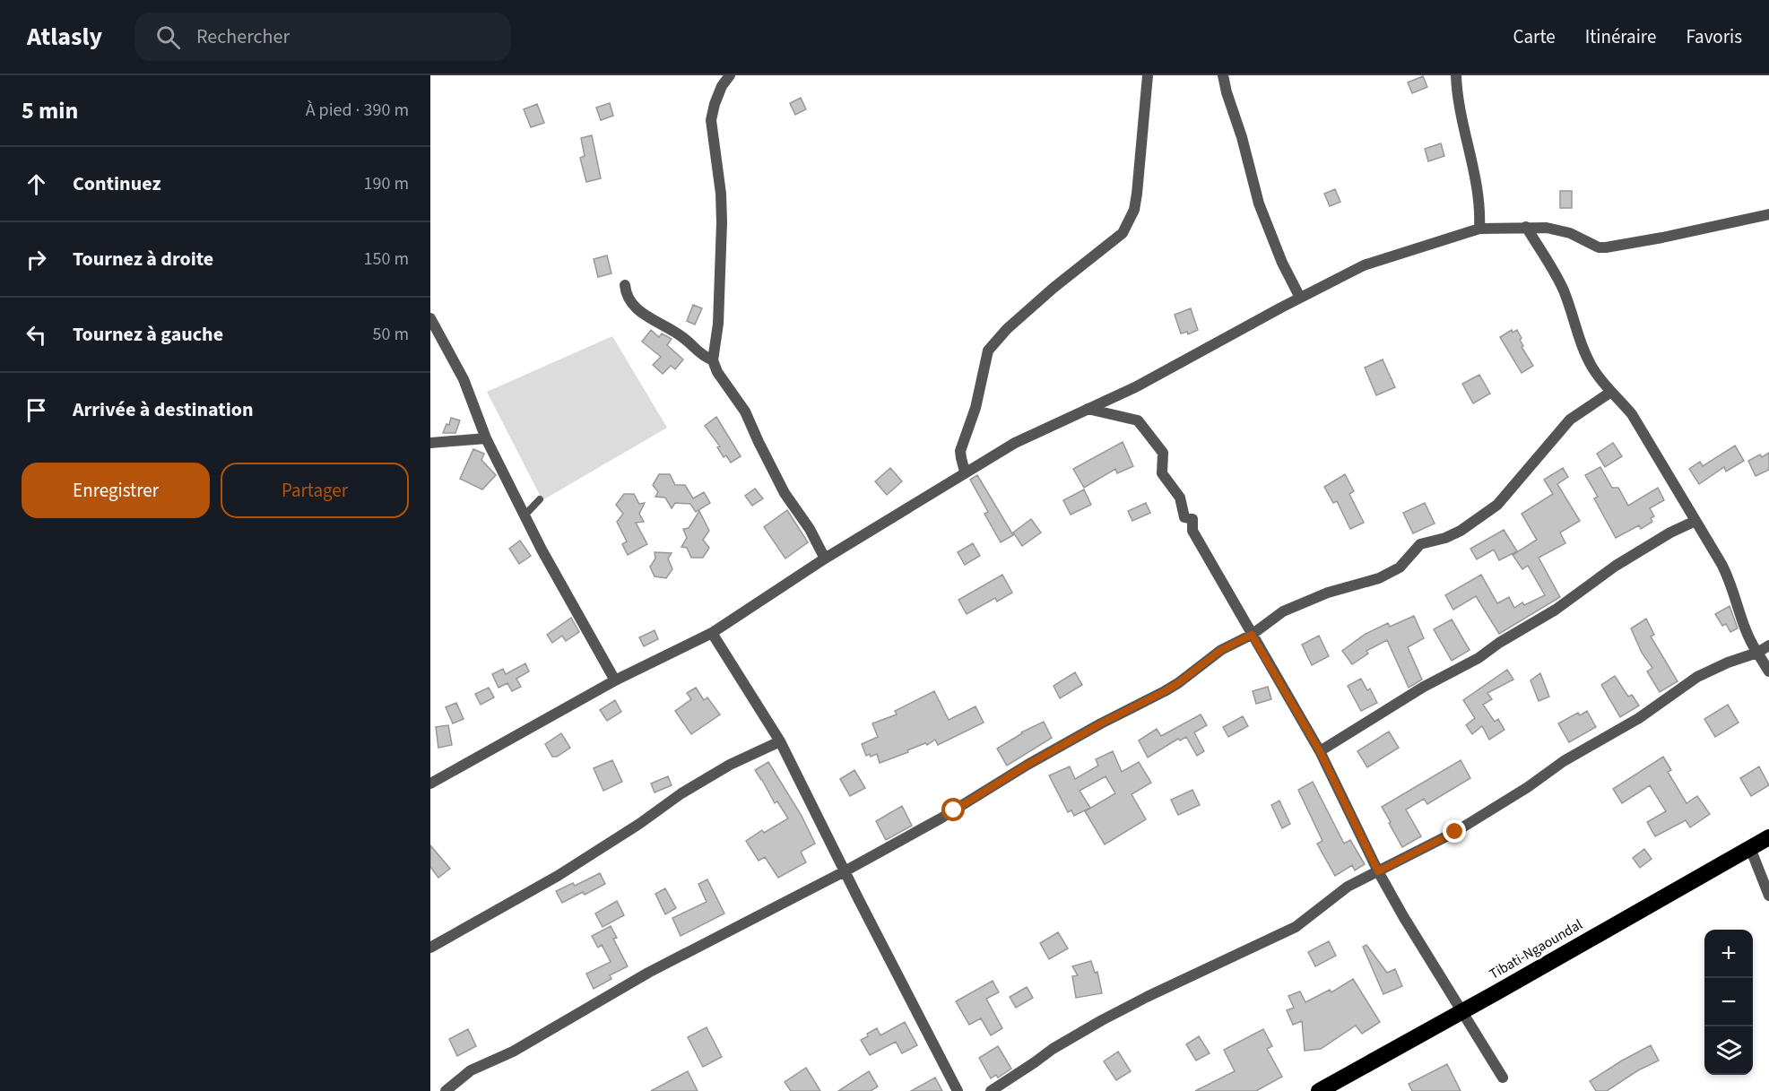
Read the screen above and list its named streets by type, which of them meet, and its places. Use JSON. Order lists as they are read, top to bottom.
{
  "streets": {
    "highway": ["Tibati-Ngaoundal"]
  },
  "page": {
    "header": "Atlasly",
    "search": "Rechercher",
    "nav": ["Carte", "Itinéraire", "Favoris"],
    "heading": ["5 min", "À pied · 390 m"],
    "list": [
      ["Continuez", "190 m"],
      ["Tournez à droite", "150 m"],
      ["Tournez à gauche", "50 m"],
      "Arrivée à destination"
    ],
    "buttons": ["Enregistrer", "Partager"],
    "map_buttons": ["+", "−"]
  }
}
